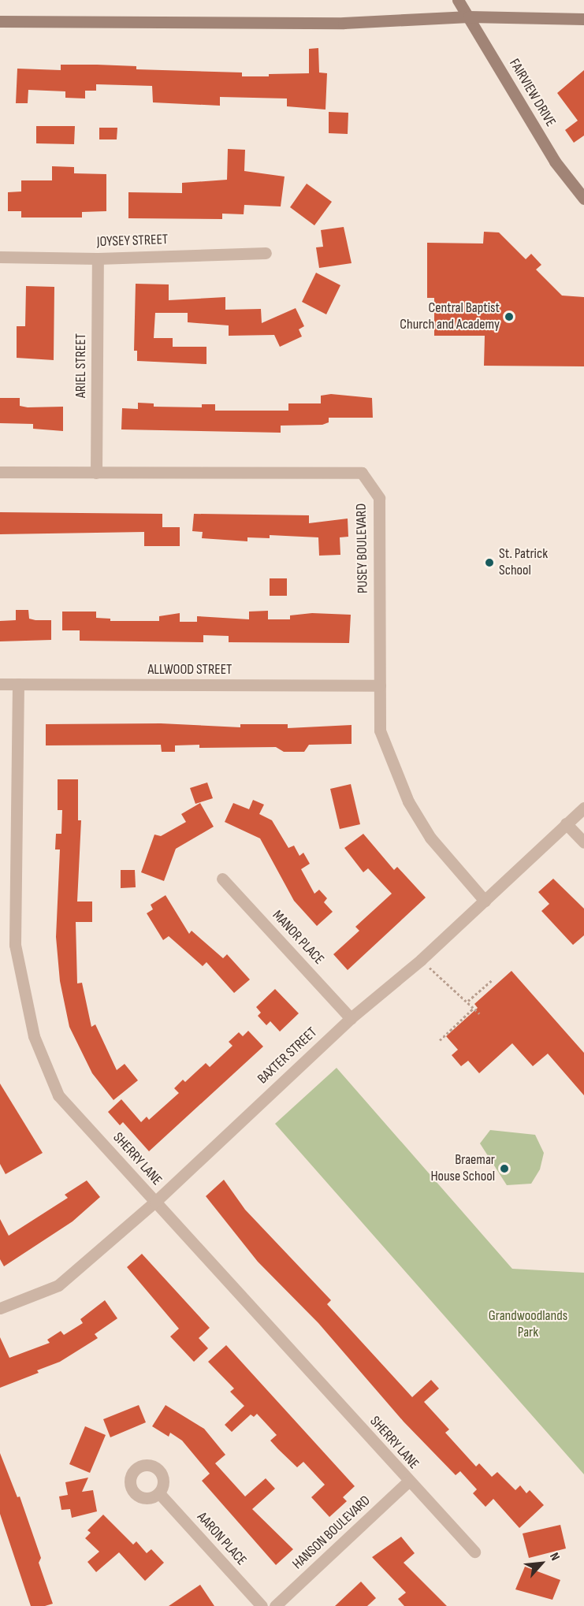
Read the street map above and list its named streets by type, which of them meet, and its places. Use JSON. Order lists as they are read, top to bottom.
{
  "streets": {
    "main road": ["FAIRVIEW DRIVE"],
    "street": [
      "JOYSEY STREET",
      "ARIEL STREET",
      "PUSEY BOULEVARD",
      "ALLWOOD STREET",
      "MANOR PLACE",
      "BAXTER STREET",
      "SHERRY LANE",
      "HANSON BOULEVARD",
      "AARON PLACE"
    ]
  },
  "crossings": [
    ["JOYSEY STREET", "ARIEL STREET"],
    ["ARIEL STREET", "PUSEY BOULEVARD"],
    ["PUSEY BOULEVARD", "ALLWOOD STREET"],
    ["PUSEY BOULEVARD", "BAXTER STREET"],
    ["ALLWOOD STREET", "SHERRY LANE"],
    ["MANOR PLACE", "BAXTER STREET"],
    ["BAXTER STREET", "SHERRY LANE"],
    ["SHERRY LANE", "HANSON BOULEVARD"]
  ],
  "parks": ["Grandwoodlands Park"],
  "places": ["Central Baptist Church and Academy", "St. Patrick School", "Braemar House School"],
  "north": "top right"
}
